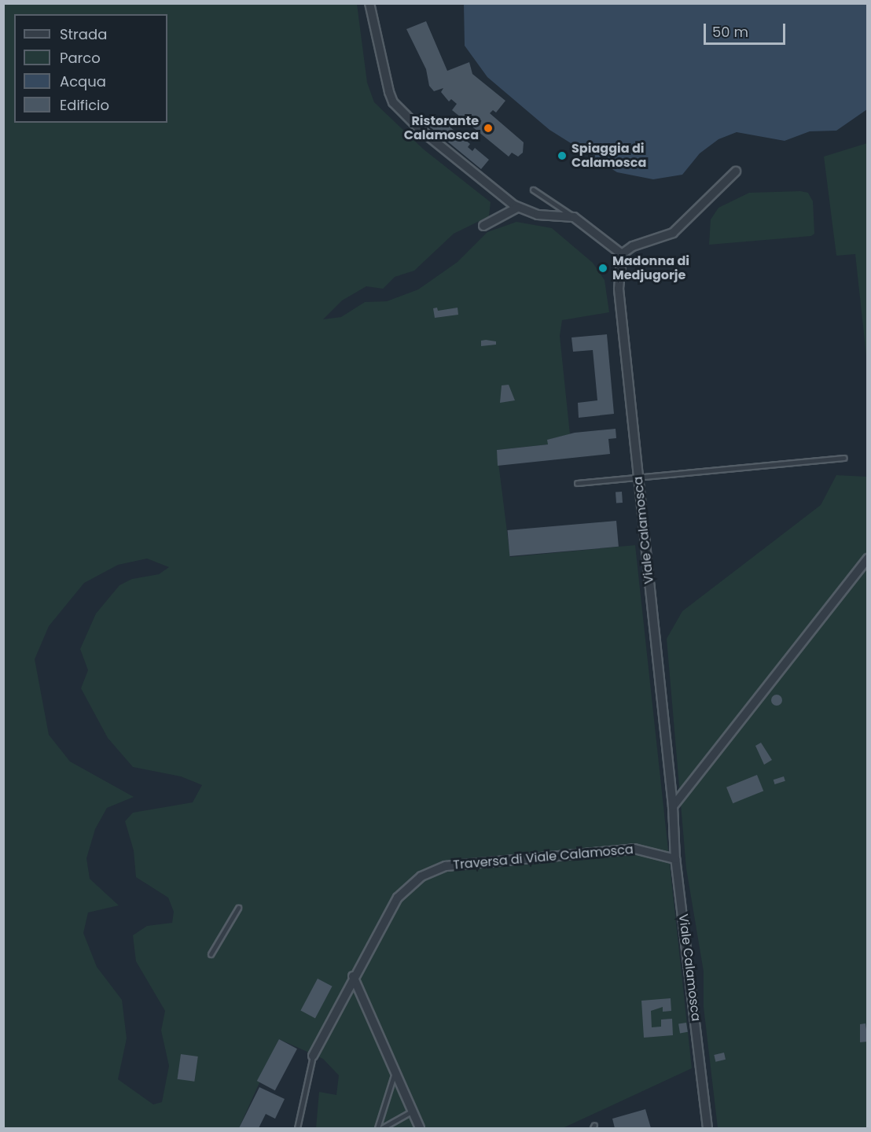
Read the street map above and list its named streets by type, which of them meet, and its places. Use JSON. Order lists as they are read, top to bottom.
{
  "streets": {
    "street": ["Viale Calamosca", "Traversa di Viale Calamosca"]
  },
  "crossings": [
    ["Viale Calamosca", "Traversa di Viale Calamosca"]
  ],
  "places": ["Ristorante Calamosca", "Spiaggia di Calamosca", "Madonna di Medjugorje"],
  "legend": [
    "Strada",
    "Parco",
    "Acqua",
    "Edificio"
  ],
  "scale_bar": "50 m"
}
